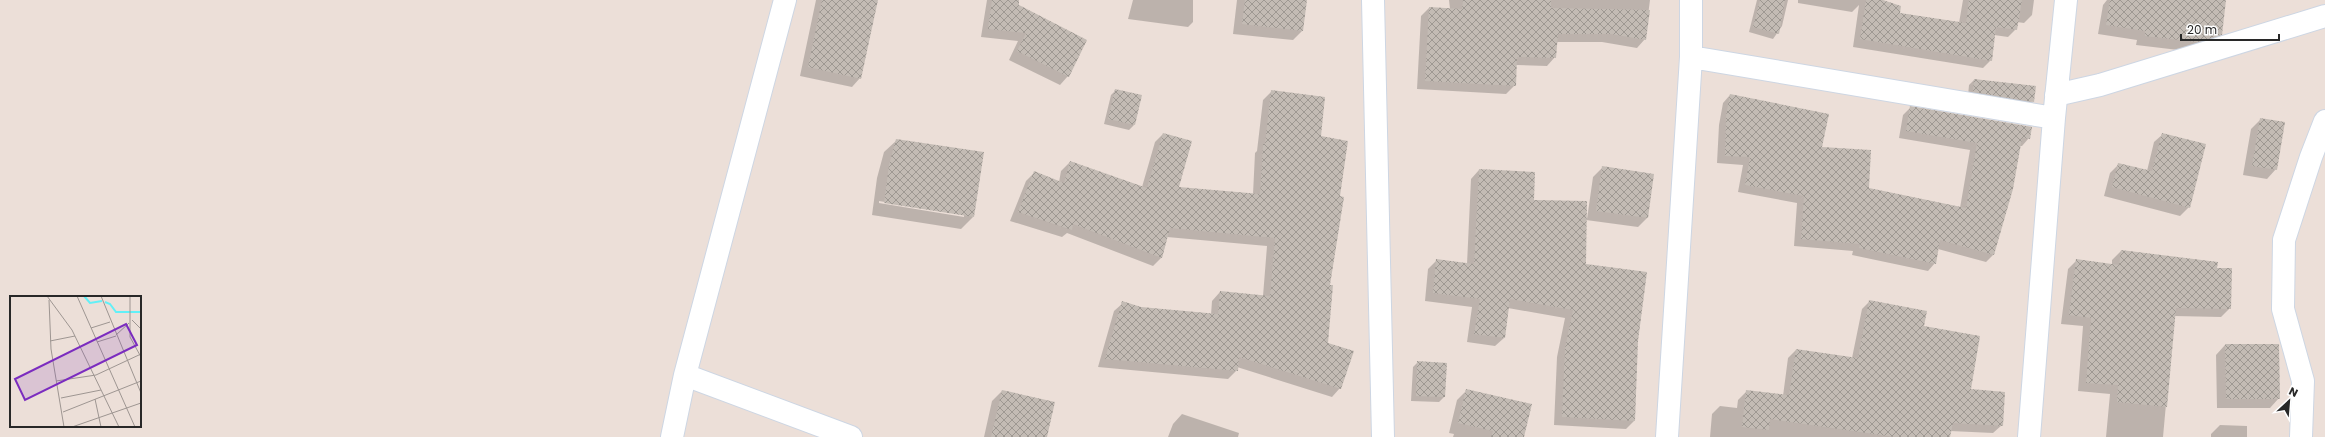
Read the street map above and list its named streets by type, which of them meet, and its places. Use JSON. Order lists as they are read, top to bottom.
{
  "scale_bar": "20 m",
  "north": "top right"
}
